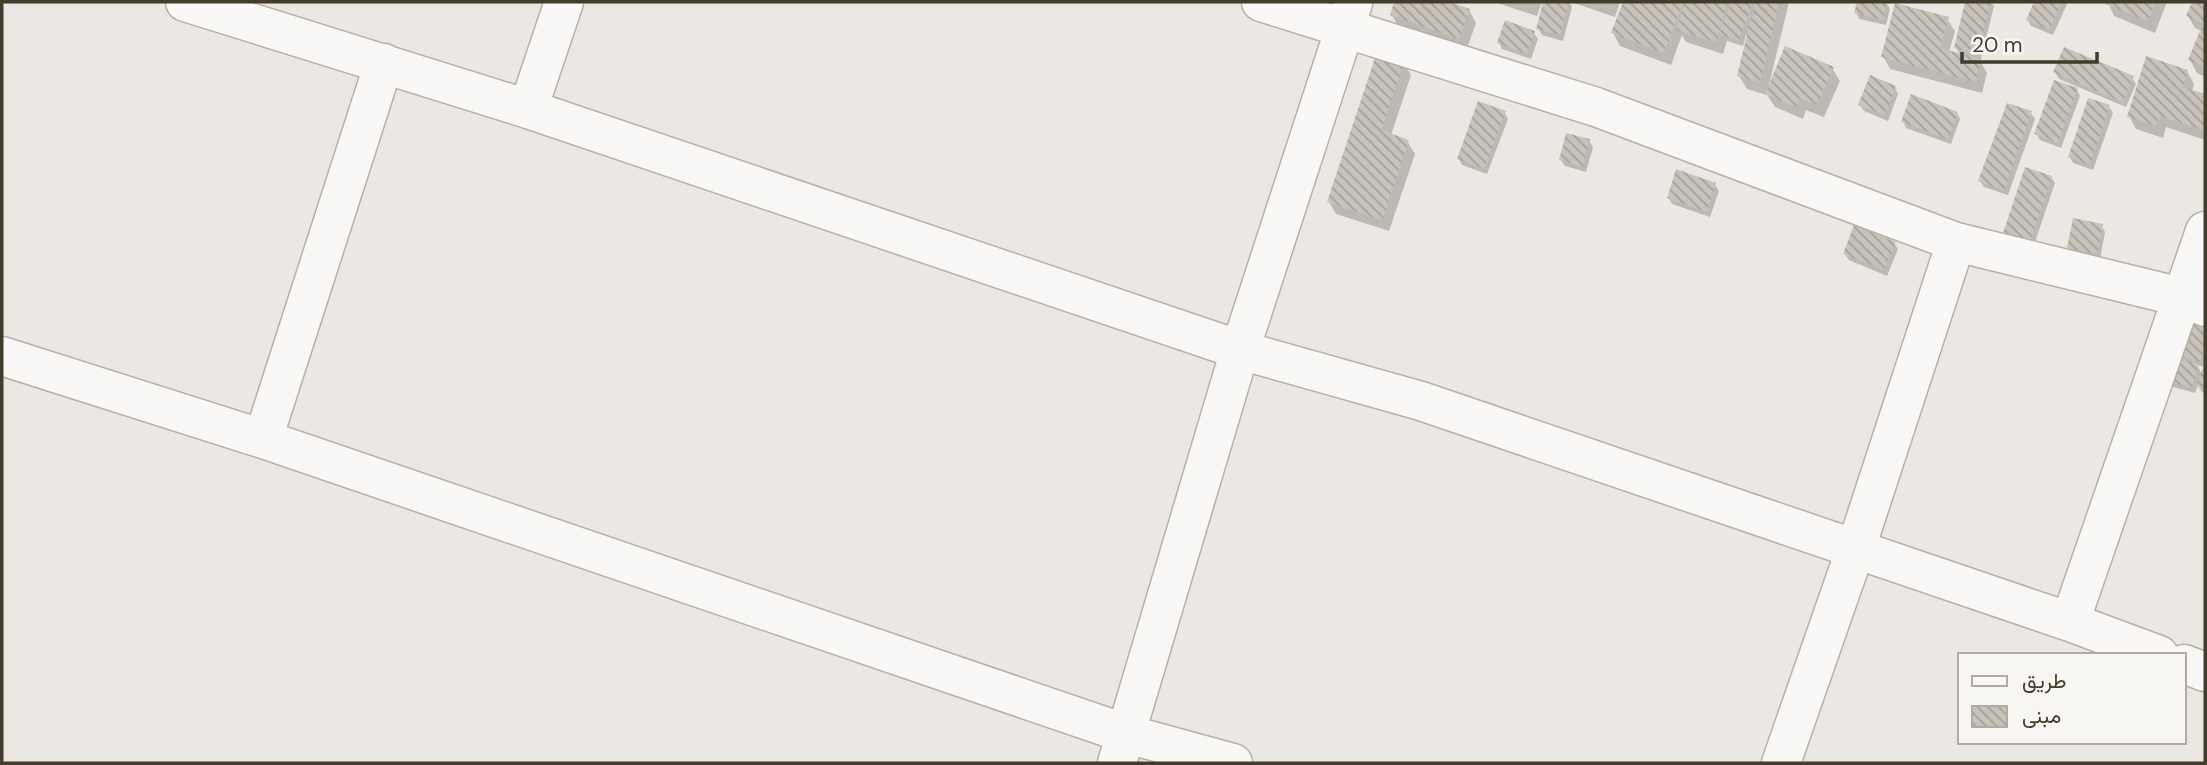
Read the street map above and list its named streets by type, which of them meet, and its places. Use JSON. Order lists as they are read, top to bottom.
{
  "legend": ["طريق", "مبنى"],
  "scale_bar": "20 m"
}
